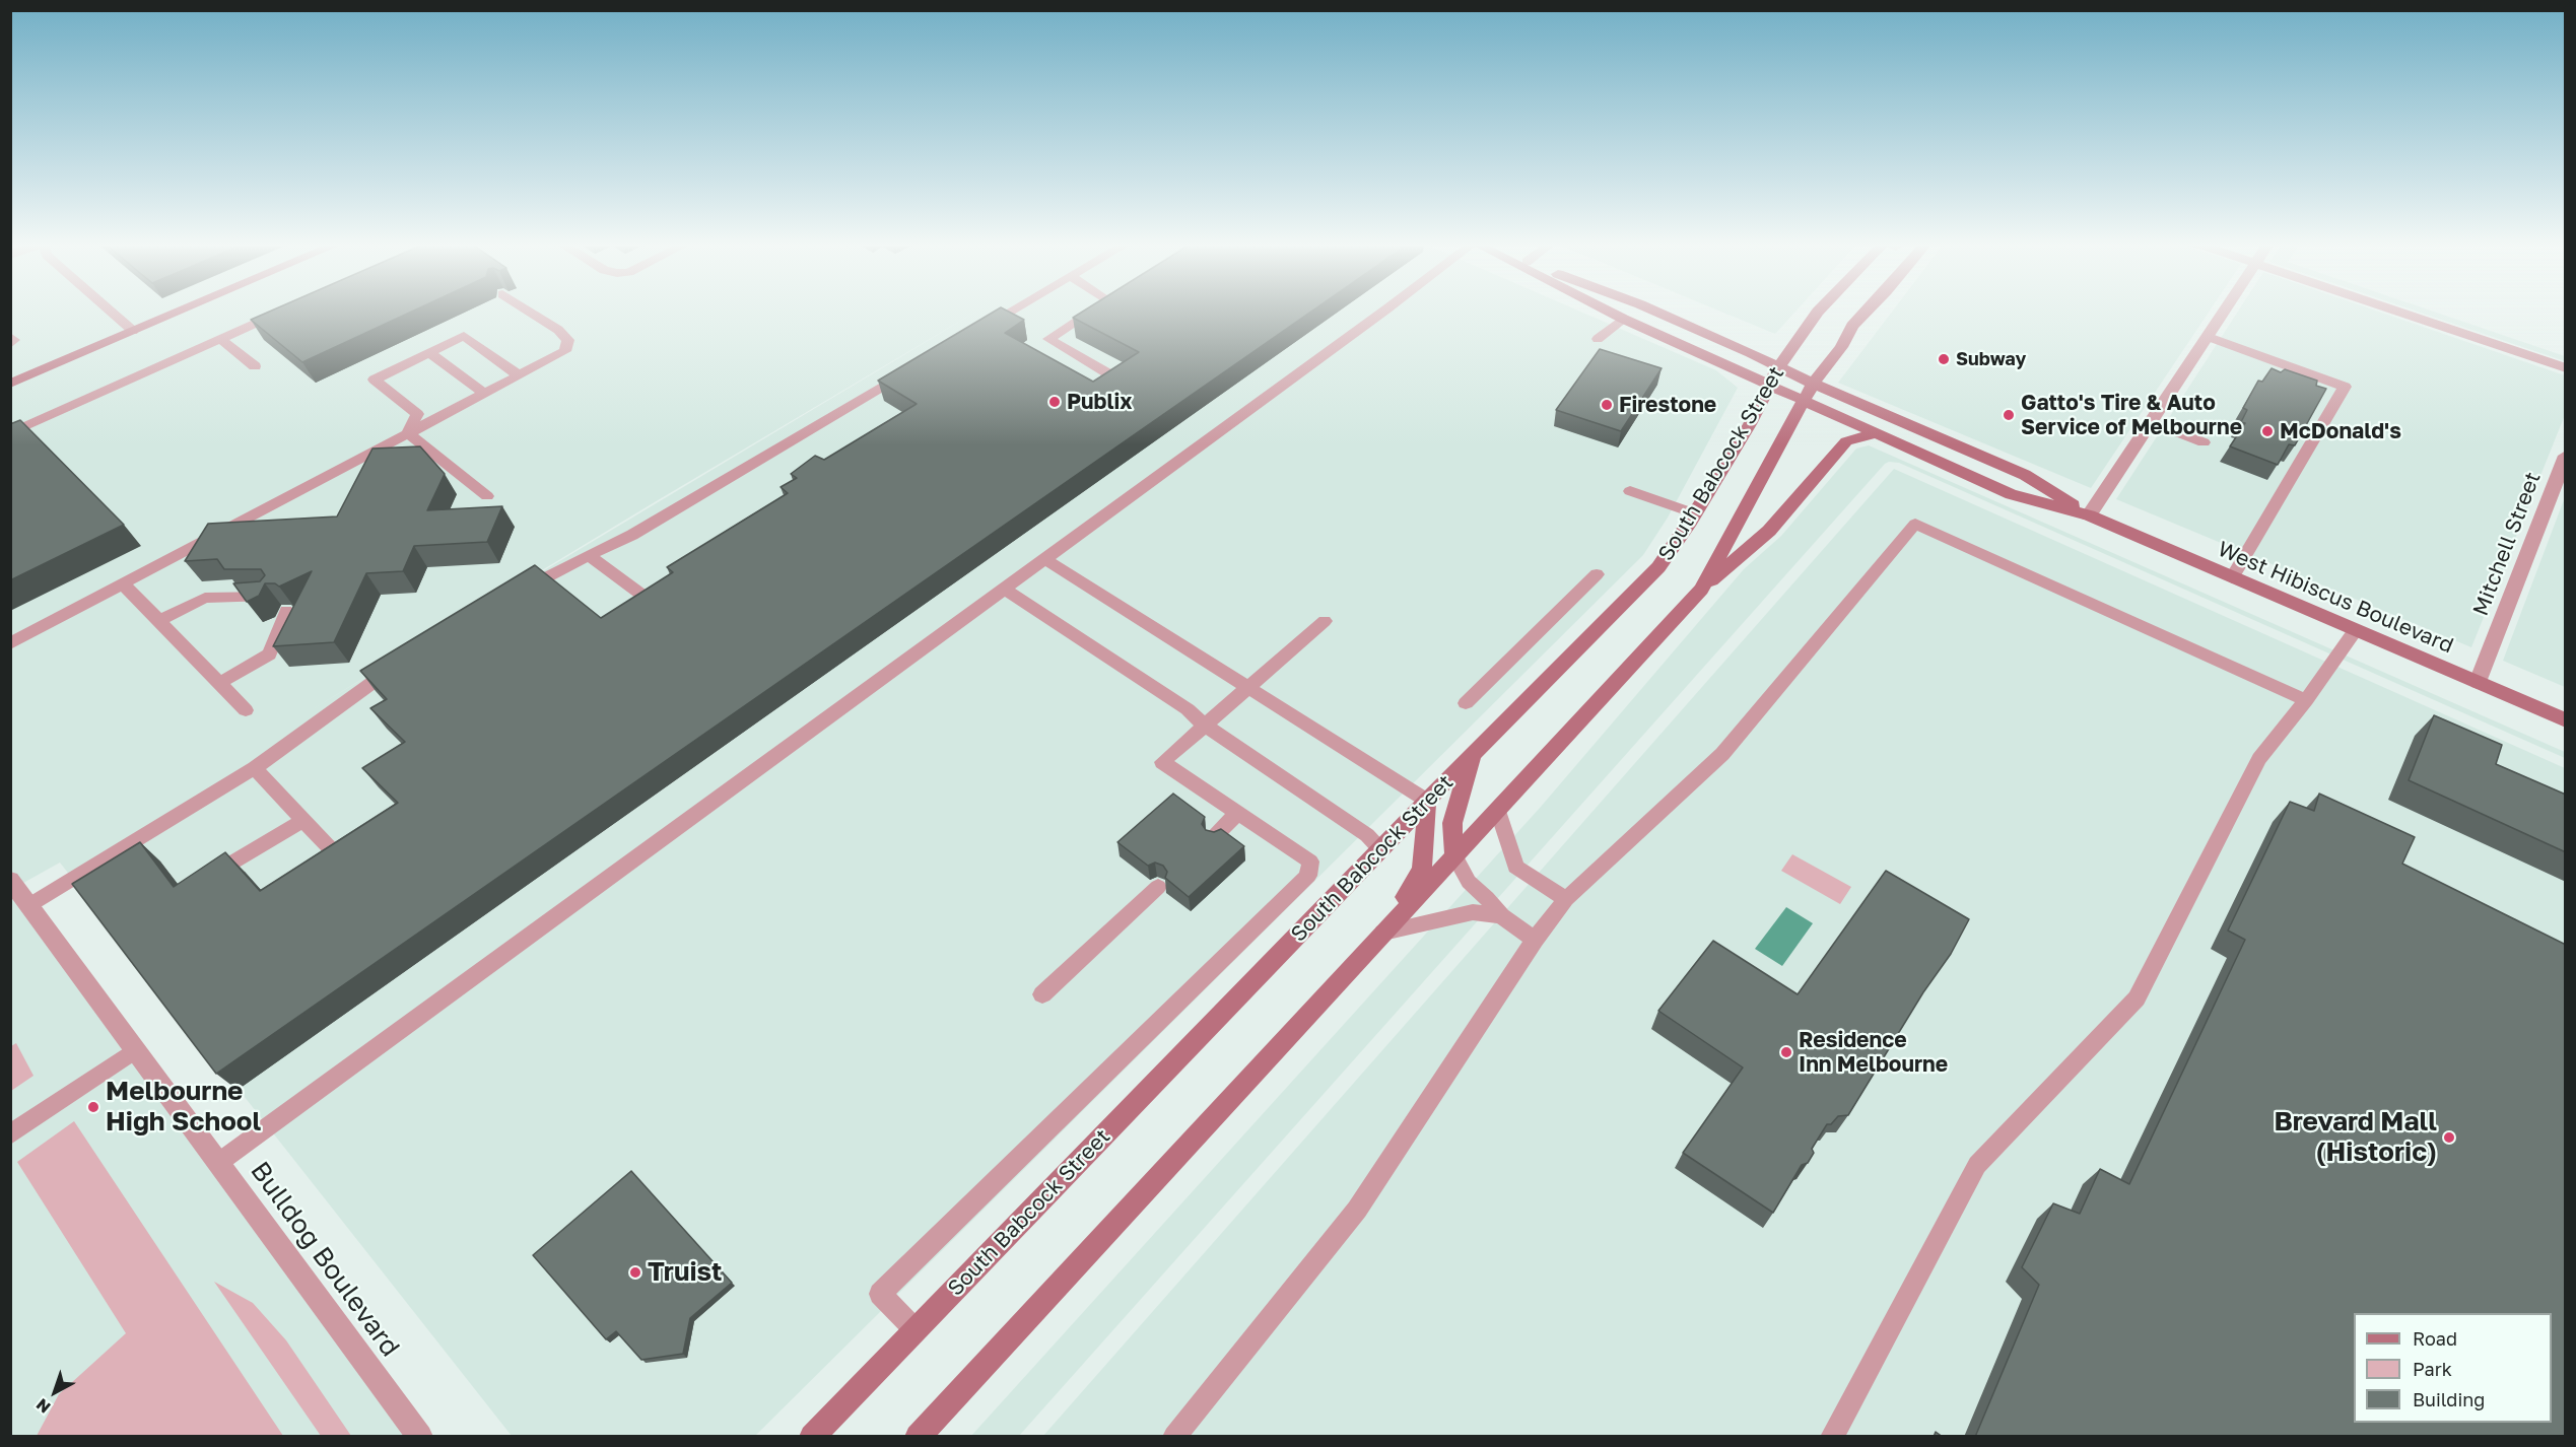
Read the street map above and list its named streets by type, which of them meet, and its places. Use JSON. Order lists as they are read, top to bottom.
{
  "streets": {
    "main road": ["South Babcock Street", "West Hibiscus Boulevard"],
    "street": ["Mitchell Street", "Bulldog Boulevard"]
  },
  "crossings": [
    ["South Babcock Street", "West Hibiscus Boulevard"],
    ["Mitchell Street", "West Hibiscus Boulevard"]
  ],
  "places": [
    "Subway",
    "Publix",
    "Firestone",
    "Gatto's Tire & Auto Service of Melbourne",
    "McDonald's",
    "Residence Inn Melbourne",
    "Melbourne High School",
    "Brevard Mall (Historic)",
    "Truist"
  ],
  "legend": ["Road", "Park", "Building"],
  "north": "bottom left"
}
